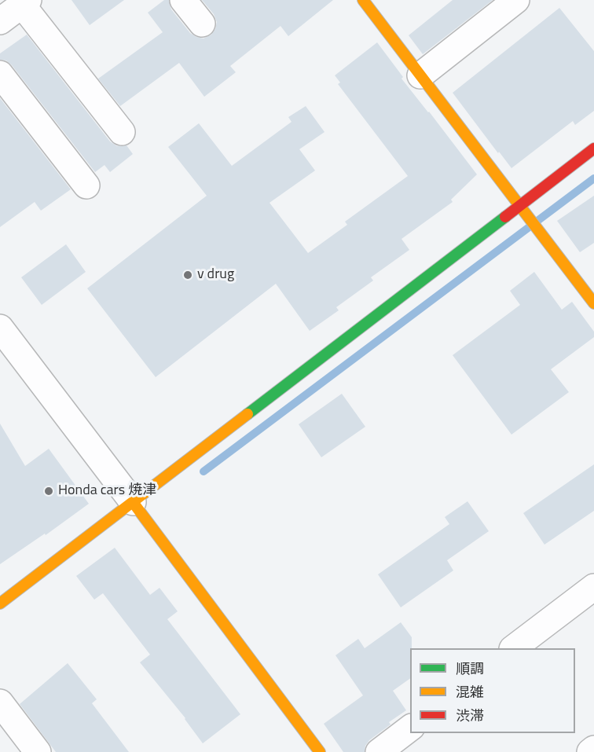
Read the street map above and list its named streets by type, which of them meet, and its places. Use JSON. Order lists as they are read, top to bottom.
{
  "places": ["v drug", "Honda cars 焼津"],
  "legend": ["順調", "混雑", "渋滞"]
}
